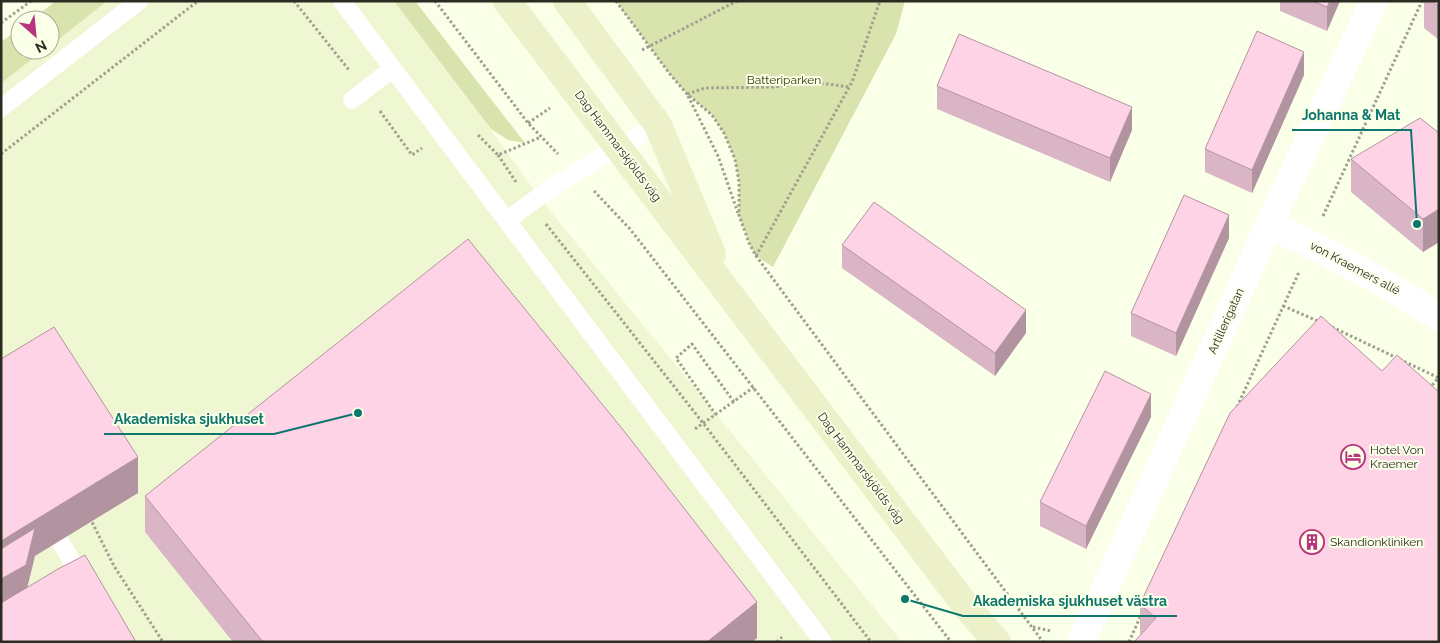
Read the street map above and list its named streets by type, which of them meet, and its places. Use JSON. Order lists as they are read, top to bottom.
{
  "streets": {
    "street": ["Dag Hammarskjölds väg", "von Kraemers allé", "Artillerigatan"]
  },
  "crossings": [
    ["von Kraemers allé", "Artillerigatan"]
  ],
  "parks": ["Batteriparken"],
  "places": {
    "other": ["Johanna & Mat", "Akademiska sjukhuset", "Akademiska sjukhuset västra"],
    "hotel": ["Hotel Von Kraemer"],
    "building": ["Skandionkliniken"]
  },
  "north": "bottom right"
}
